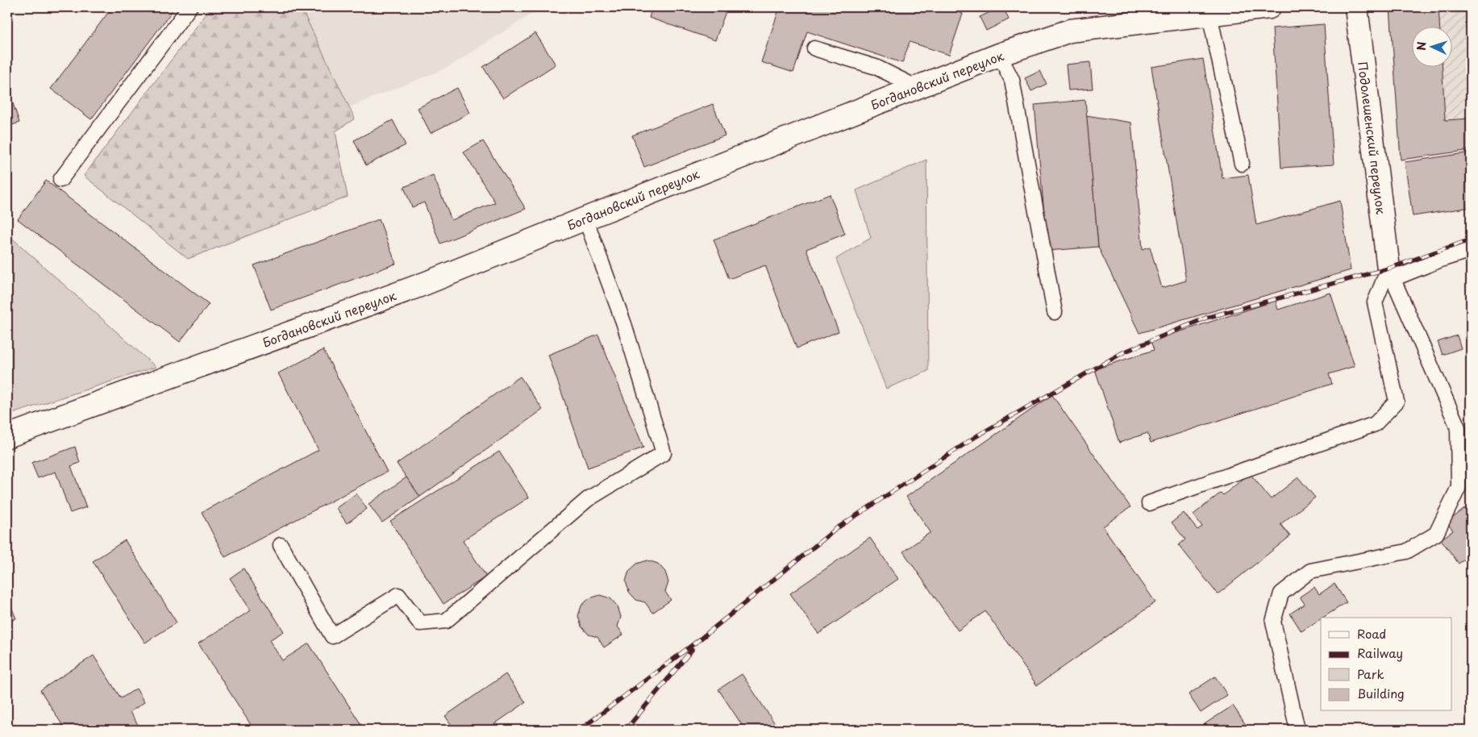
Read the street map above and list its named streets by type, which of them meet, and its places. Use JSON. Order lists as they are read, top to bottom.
{
  "streets": {
    "street": ["Богдановский переулок", "Подолешенский переулок"]
  },
  "legend": [
    "Road",
    "Railway",
    "Park",
    "Building"
  ],
  "north": "left"
}
